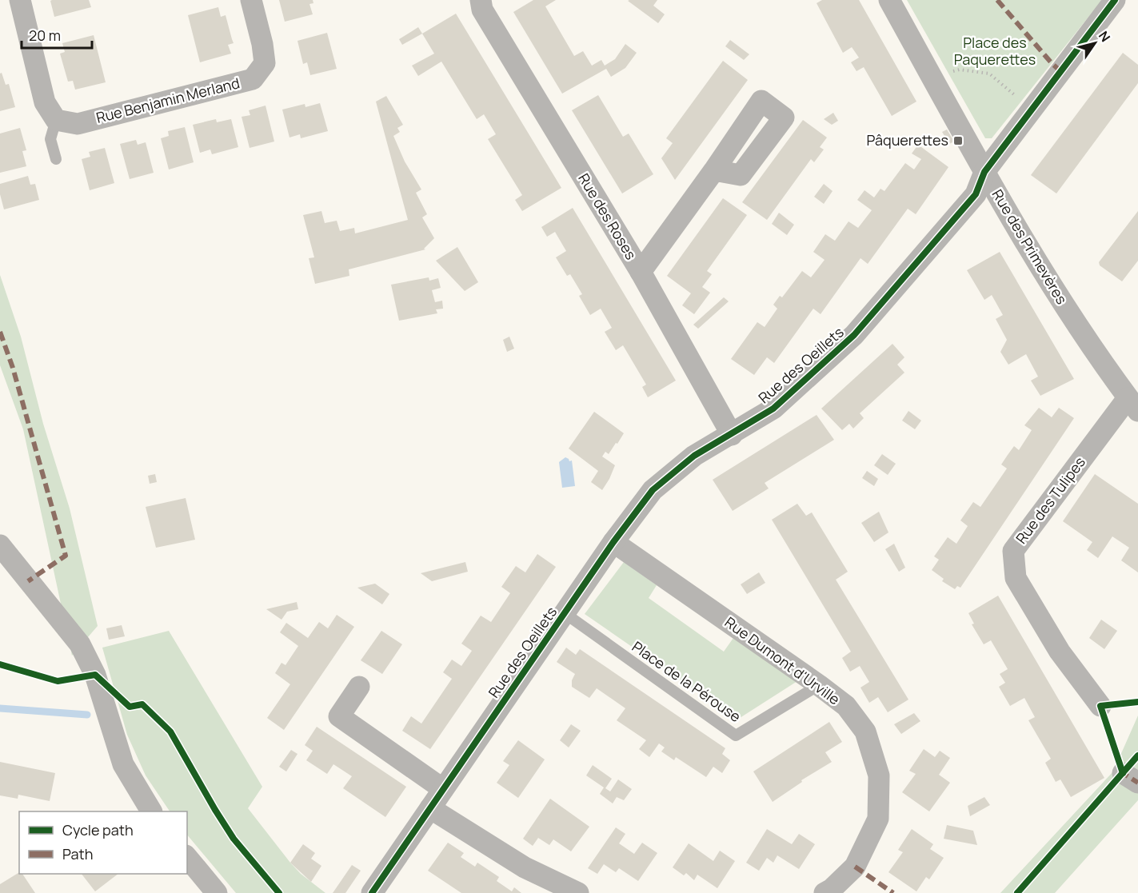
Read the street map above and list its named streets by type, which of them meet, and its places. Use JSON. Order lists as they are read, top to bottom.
{
  "streets": {
    "street": [
      "Rue Benjamin Merland",
      "Rue des Roses",
      "Rue des Primevères",
      "Rue des Oeillets",
      "Rue des Tulipes",
      "Rue Dumont d'Urville"
    ],
    "lane": ["Place de la Pérouse"]
  },
  "crossings": [
    ["Rue des Roses", "Rue des Oeillets"],
    ["Rue des Primevères", "Rue des Oeillets"],
    ["Rue des Primevères", "Rue des Tulipes"],
    ["Rue des Oeillets", "Rue Dumont d'Urville"],
    ["Rue des Oeillets", "Place de la Pérouse"],
    ["Rue Dumont d'Urville", "Place de la Pérouse"]
  ],
  "parks": ["Place des Paquerettes"],
  "places": {
    "transit": ["Pâquerettes"]
  },
  "legend": ["Cycle path", "Path"],
  "scale_bar": "20 m",
  "north": "top right"
}
